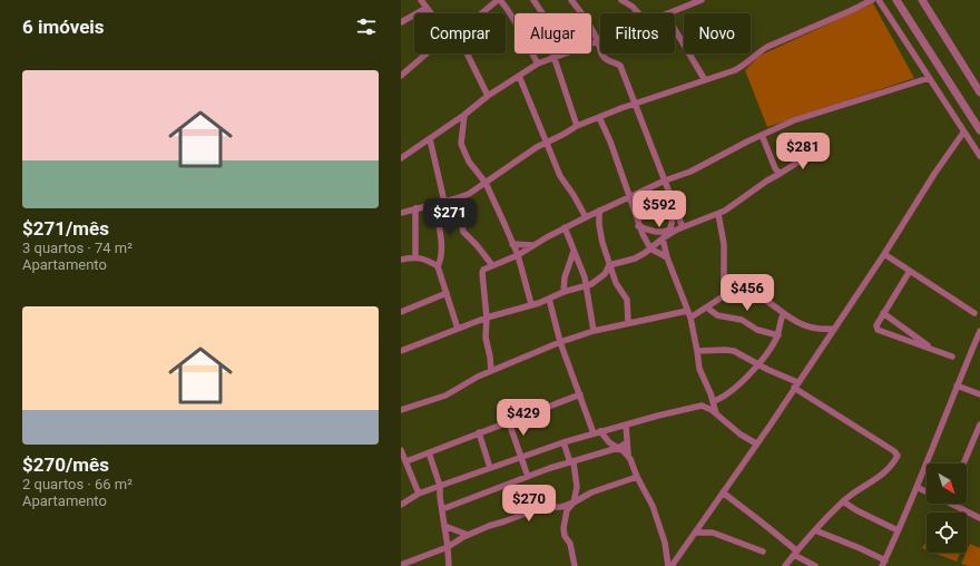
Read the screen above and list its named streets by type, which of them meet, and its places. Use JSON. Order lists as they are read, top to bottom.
{
  "north": "bottom right",
  "page": {
    "heading": "6 imóveis",
    "chip": [
      "Comprar",
      "Alugar",
      "Filtros",
      "Novo"
    ],
    "list": [
      {
        "name": "$271/mês",
        "note": "3 quartos · 74 m² · Apartamento"
      },
      {
        "name": "$270/mês",
        "note": "2 quartos · 66 m² · Apartamento"
      }
    ],
    "price": [
      "$281",
      "$592",
      "$271",
      "$456",
      "$429",
      "$270"
    ]
  }
}
